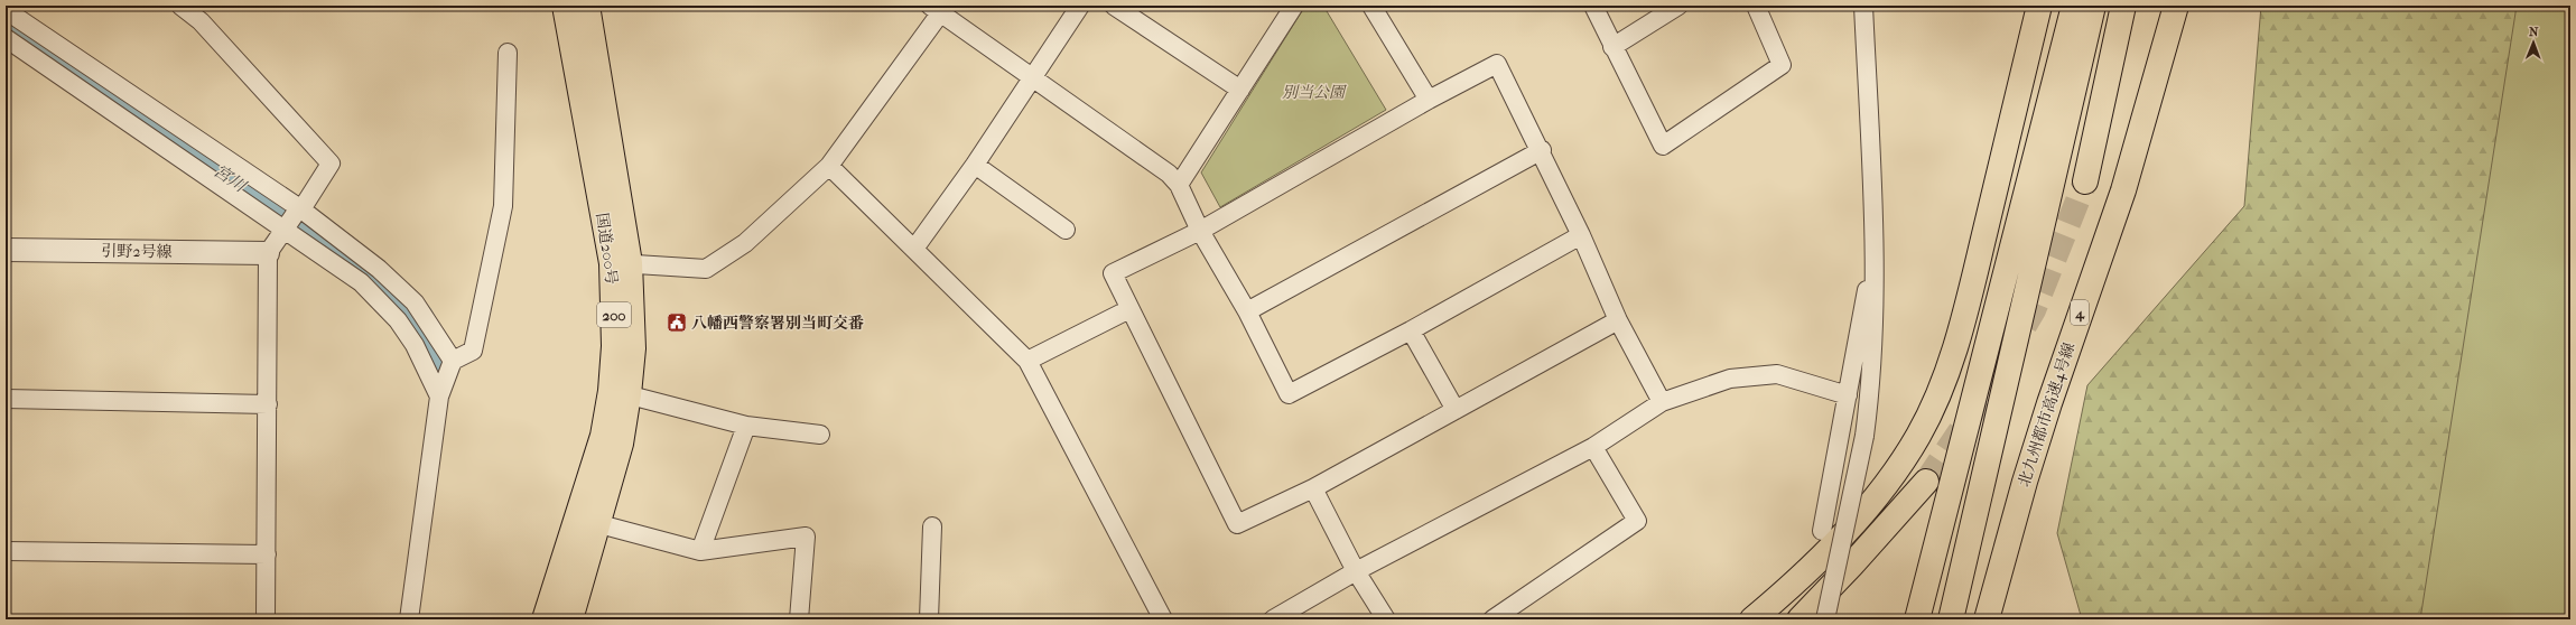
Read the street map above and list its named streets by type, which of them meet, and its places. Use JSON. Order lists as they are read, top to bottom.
{
  "streets": {
    "highway": [
      "国道200号",
      "4",
      "200",
      "北九州都市高速4号線"
    ],
    "street": ["引野2号線"]
  },
  "water": ["宮川"],
  "parks": ["別当公園"],
  "places": {
    "public building": ["八幡西警察署別当町交番"]
  },
  "north": "top"
}
